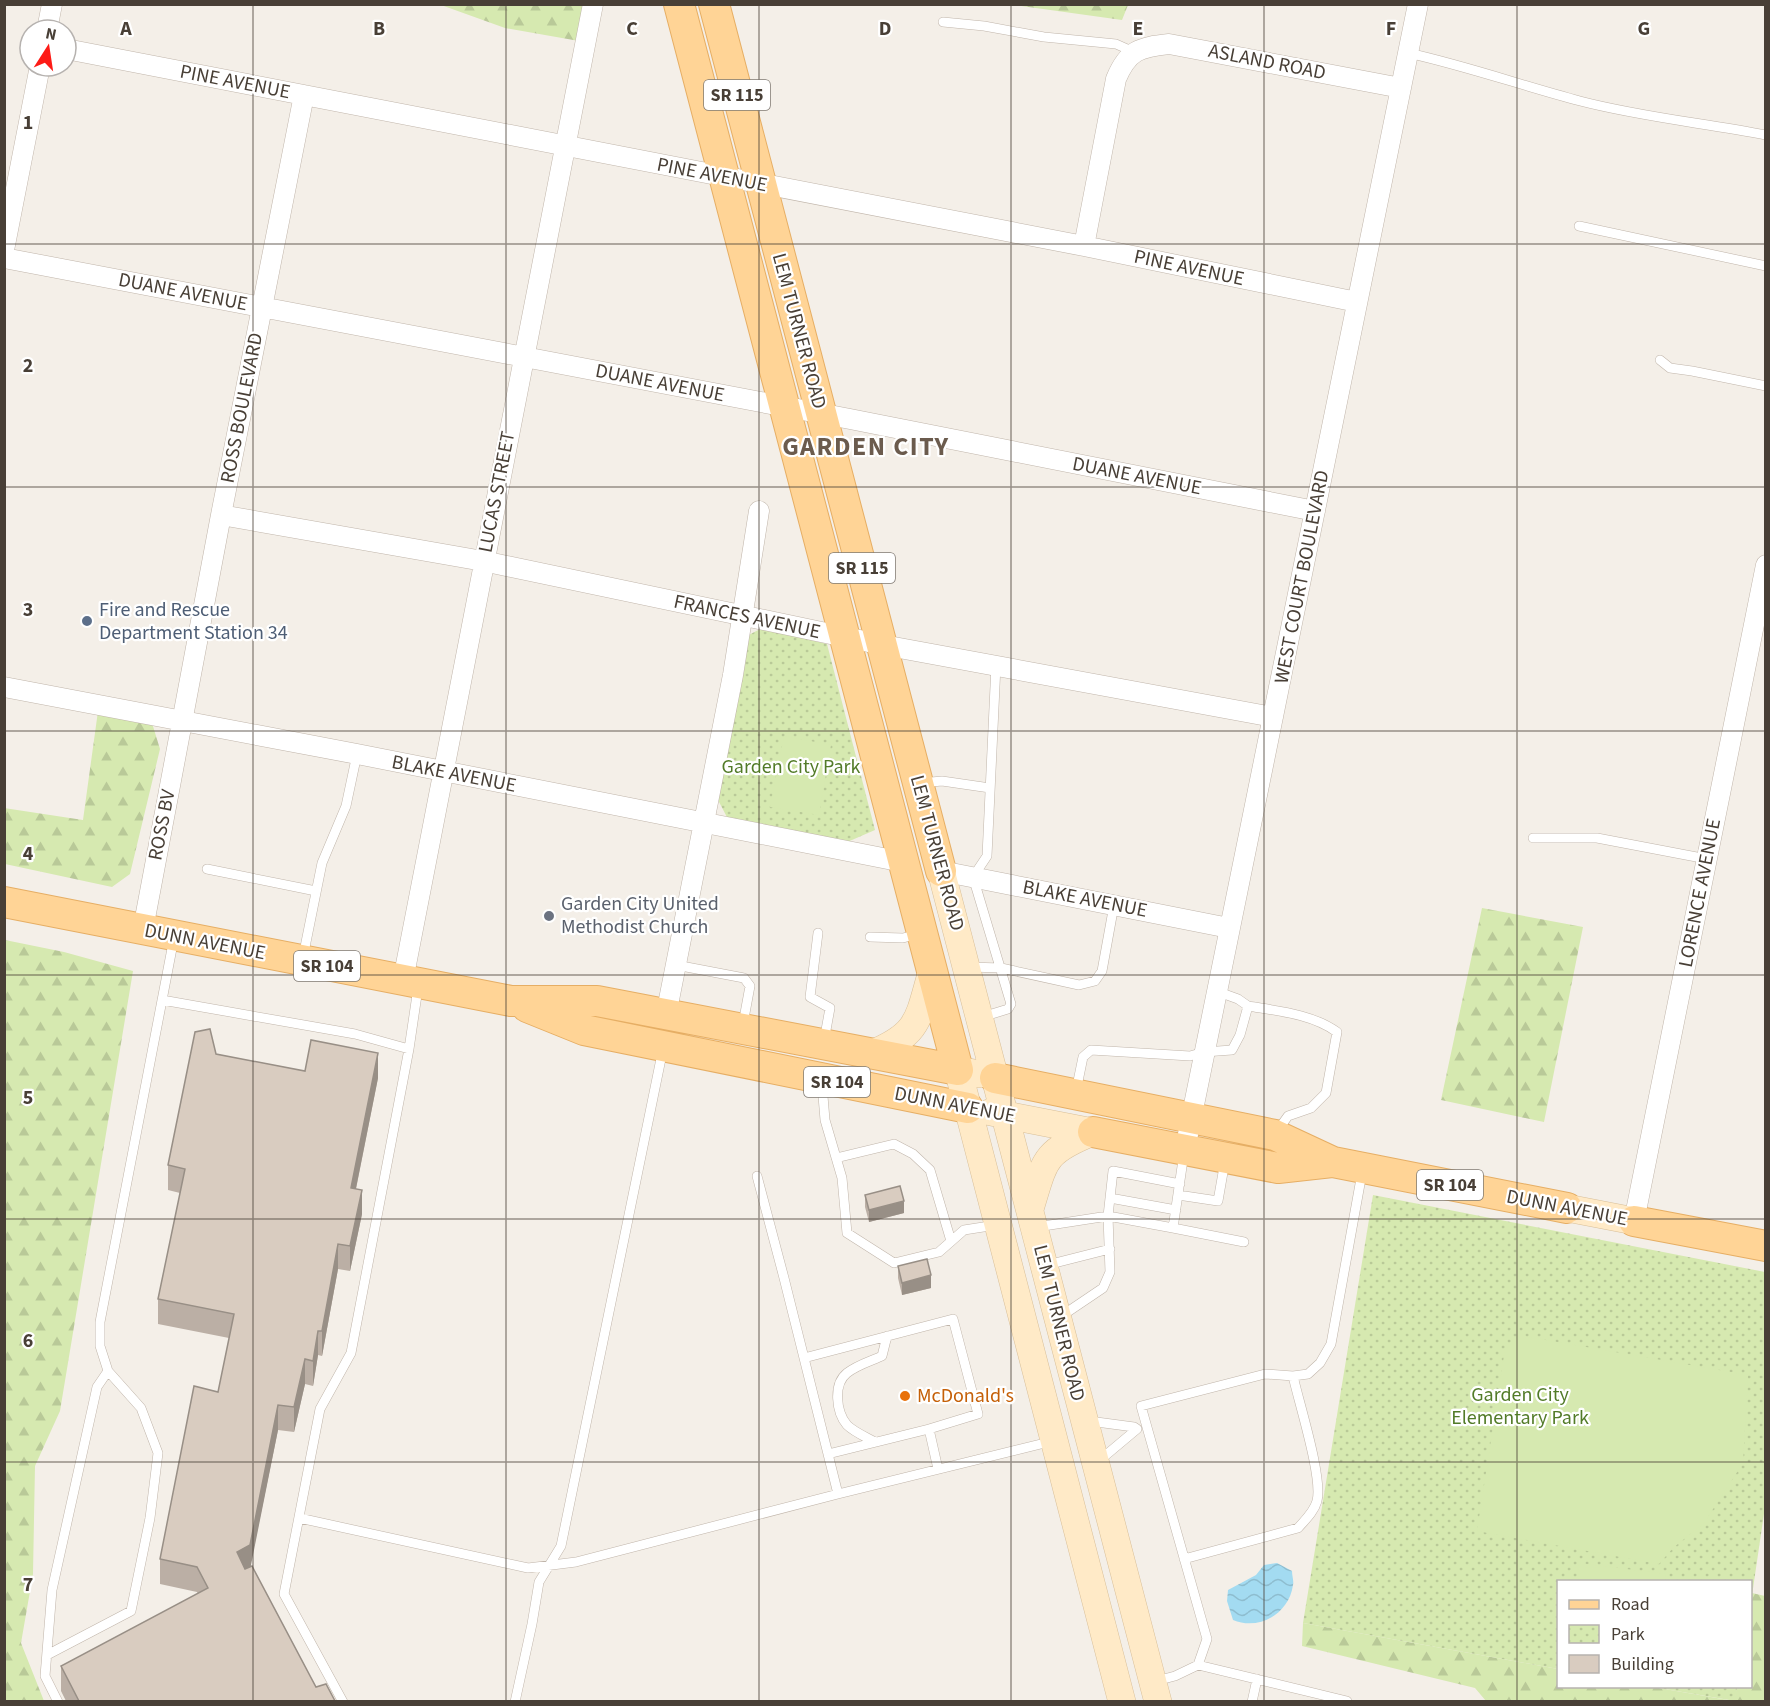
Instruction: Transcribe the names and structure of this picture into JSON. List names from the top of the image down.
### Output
{
  "streets": {
    "main road": [
      "SR 115",
      "LEM TURNER ROAD",
      "DUNN AVENUE",
      "SR 104"
    ],
    "street": [
      "ASLAND ROAD",
      "PINE AVENUE",
      "DUANE AVENUE",
      "ROSS BOULEVARD",
      "LUCAS STREET",
      "WEST COURT BOULEVARD",
      "FRANCES AVENUE",
      "BLAKE AVENUE",
      "ROSS BV",
      "LORENCE AVENUE"
    ]
  },
  "crossings": [
    ["ASLAND ROAD", "WEST COURT BOULEVARD"],
    ["PINE AVENUE", "LEM TURNER ROAD"],
    ["PINE AVENUE", "ROSS BOULEVARD"],
    ["PINE AVENUE", "LUCAS STREET"],
    ["PINE AVENUE", "WEST COURT BOULEVARD"],
    ["DUANE AVENUE", "LEM TURNER ROAD"],
    ["DUANE AVENUE", "ROSS BOULEVARD"],
    ["DUANE AVENUE", "LUCAS STREET"],
    ["DUANE AVENUE", "WEST COURT BOULEVARD"],
    ["LEM TURNER ROAD", "FRANCES AVENUE"],
    ["LEM TURNER ROAD", "BLAKE AVENUE"],
    ["LEM TURNER ROAD", "DUNN AVENUE"],
    ["ROSS BOULEVARD", "FRANCES AVENUE"],
    ["ROSS BOULEVARD", "BLAKE AVENUE"],
    ["ROSS BOULEVARD", "ROSS BV"],
    ["LUCAS STREET", "FRANCES AVENUE"],
    ["LUCAS STREET", "BLAKE AVENUE"],
    ["LUCAS STREET", "DUNN AVENUE"],
    ["WEST COURT BOULEVARD", "FRANCES AVENUE"],
    ["WEST COURT BOULEVARD", "BLAKE AVENUE"],
    ["WEST COURT BOULEVARD", "DUNN AVENUE"],
    ["BLAKE AVENUE", "ROSS BV"],
    ["ROSS BV", "DUNN AVENUE"],
    ["LORENCE AVENUE", "DUNN AVENUE"]
  ],
  "districts": ["GARDEN CITY"],
  "parks": ["Garden City Park", "Garden City Elementary Park"],
  "places": ["Fire and Rescue Department Station 34", "Garden City United Methodist Church", "McDonald's"],
  "legend": ["Road", "Park", "Building"],
  "north": "top",
  "grid": {
    "columns": [
      "A",
      "B",
      "C",
      "D",
      "E",
      "F",
      "G"
    ],
    "rows": [
      "1",
      "2",
      "3",
      "4",
      "5",
      "6",
      "7"
    ]
  }
}
